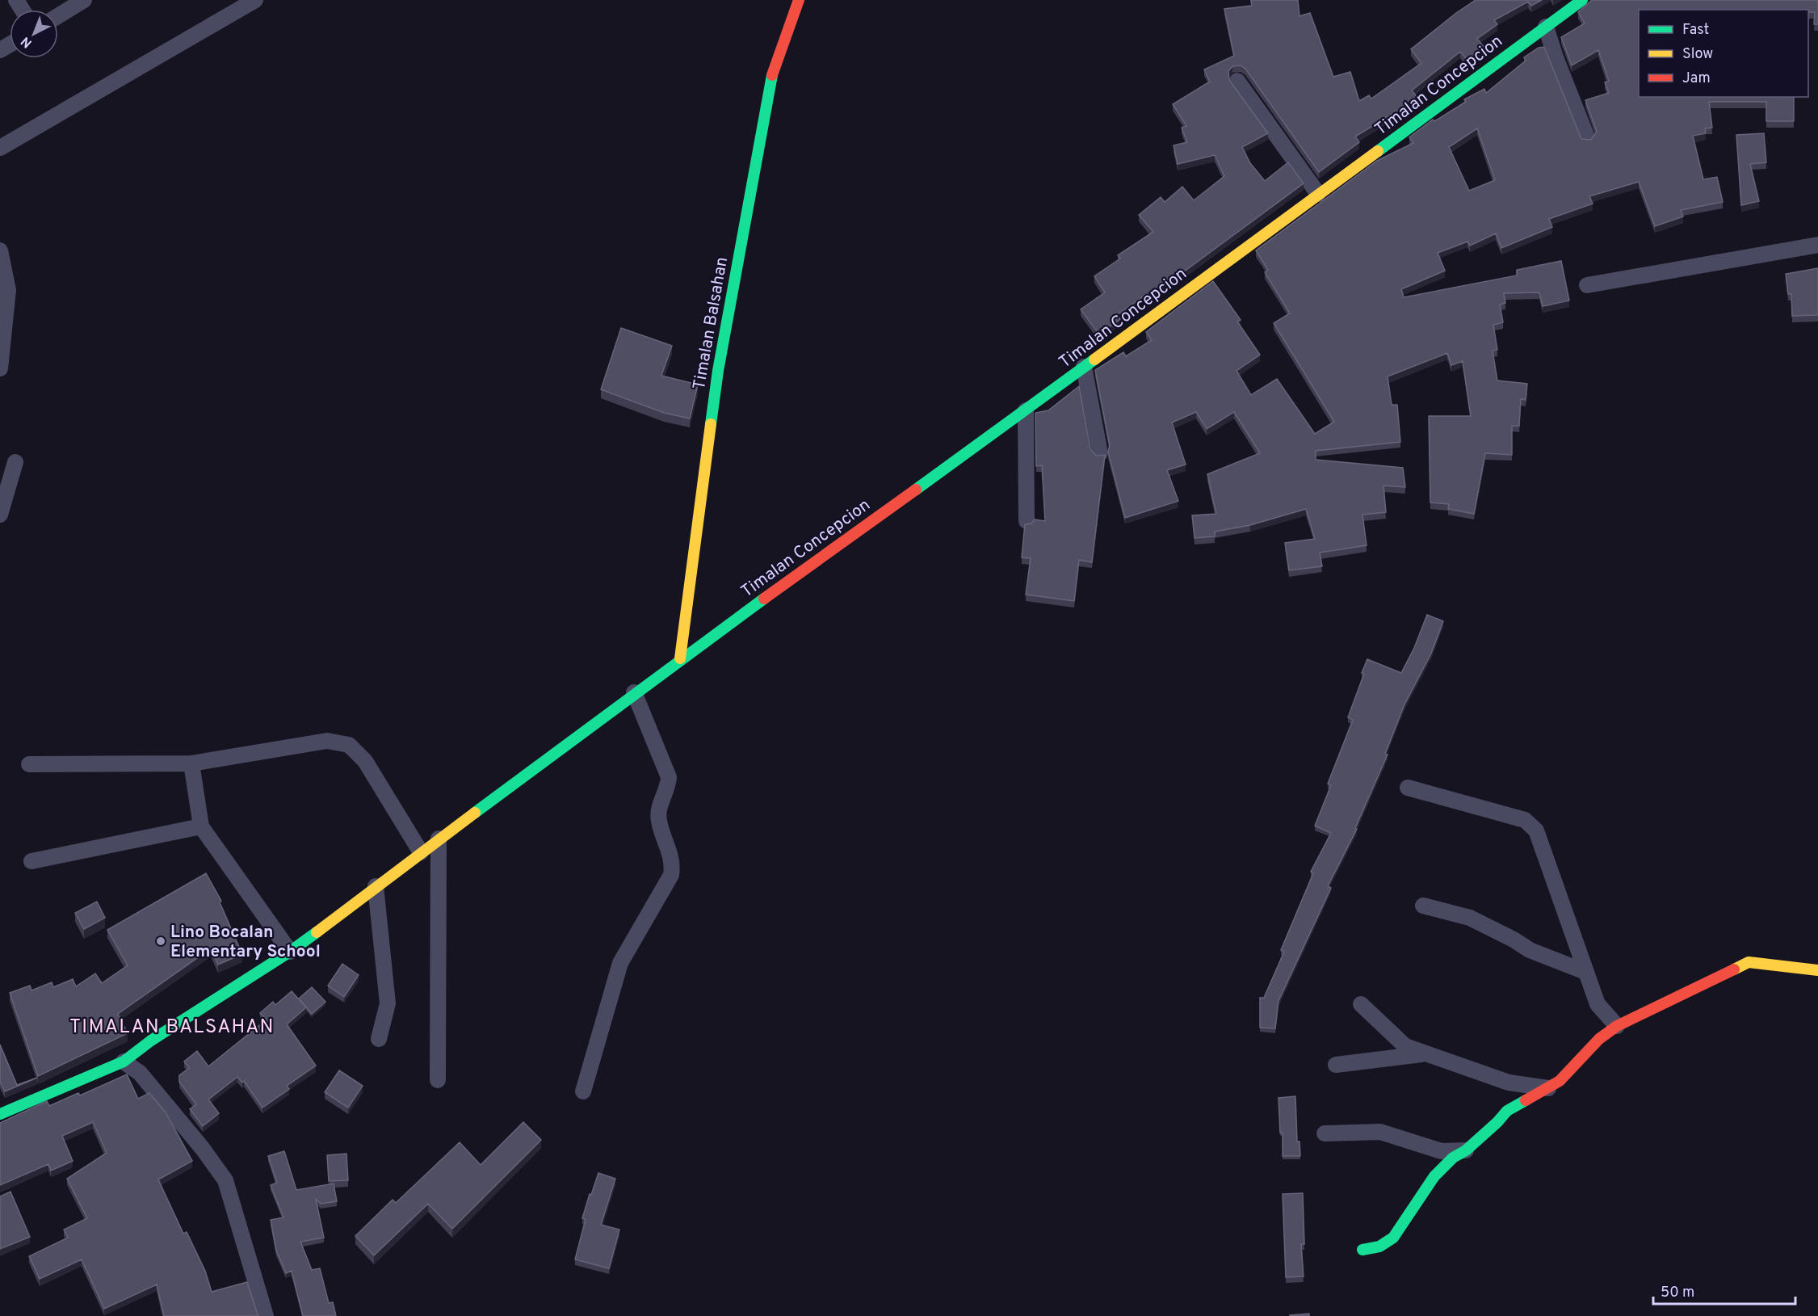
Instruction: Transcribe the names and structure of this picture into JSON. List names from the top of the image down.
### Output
{
  "streets": {
    "street": ["Timalan Concepcion", "Timalan Balsahan"]
  },
  "crossings": [
    ["Timalan Concepcion", "Timalan Balsahan"]
  ],
  "districts": ["TIMALAN BALSAHAN"],
  "places": ["Lino Bocalan Elementary School"],
  "legend": ["Fast", "Slow", "Jam"],
  "scale_bar": "50 m",
  "north": "bottom left"
}
